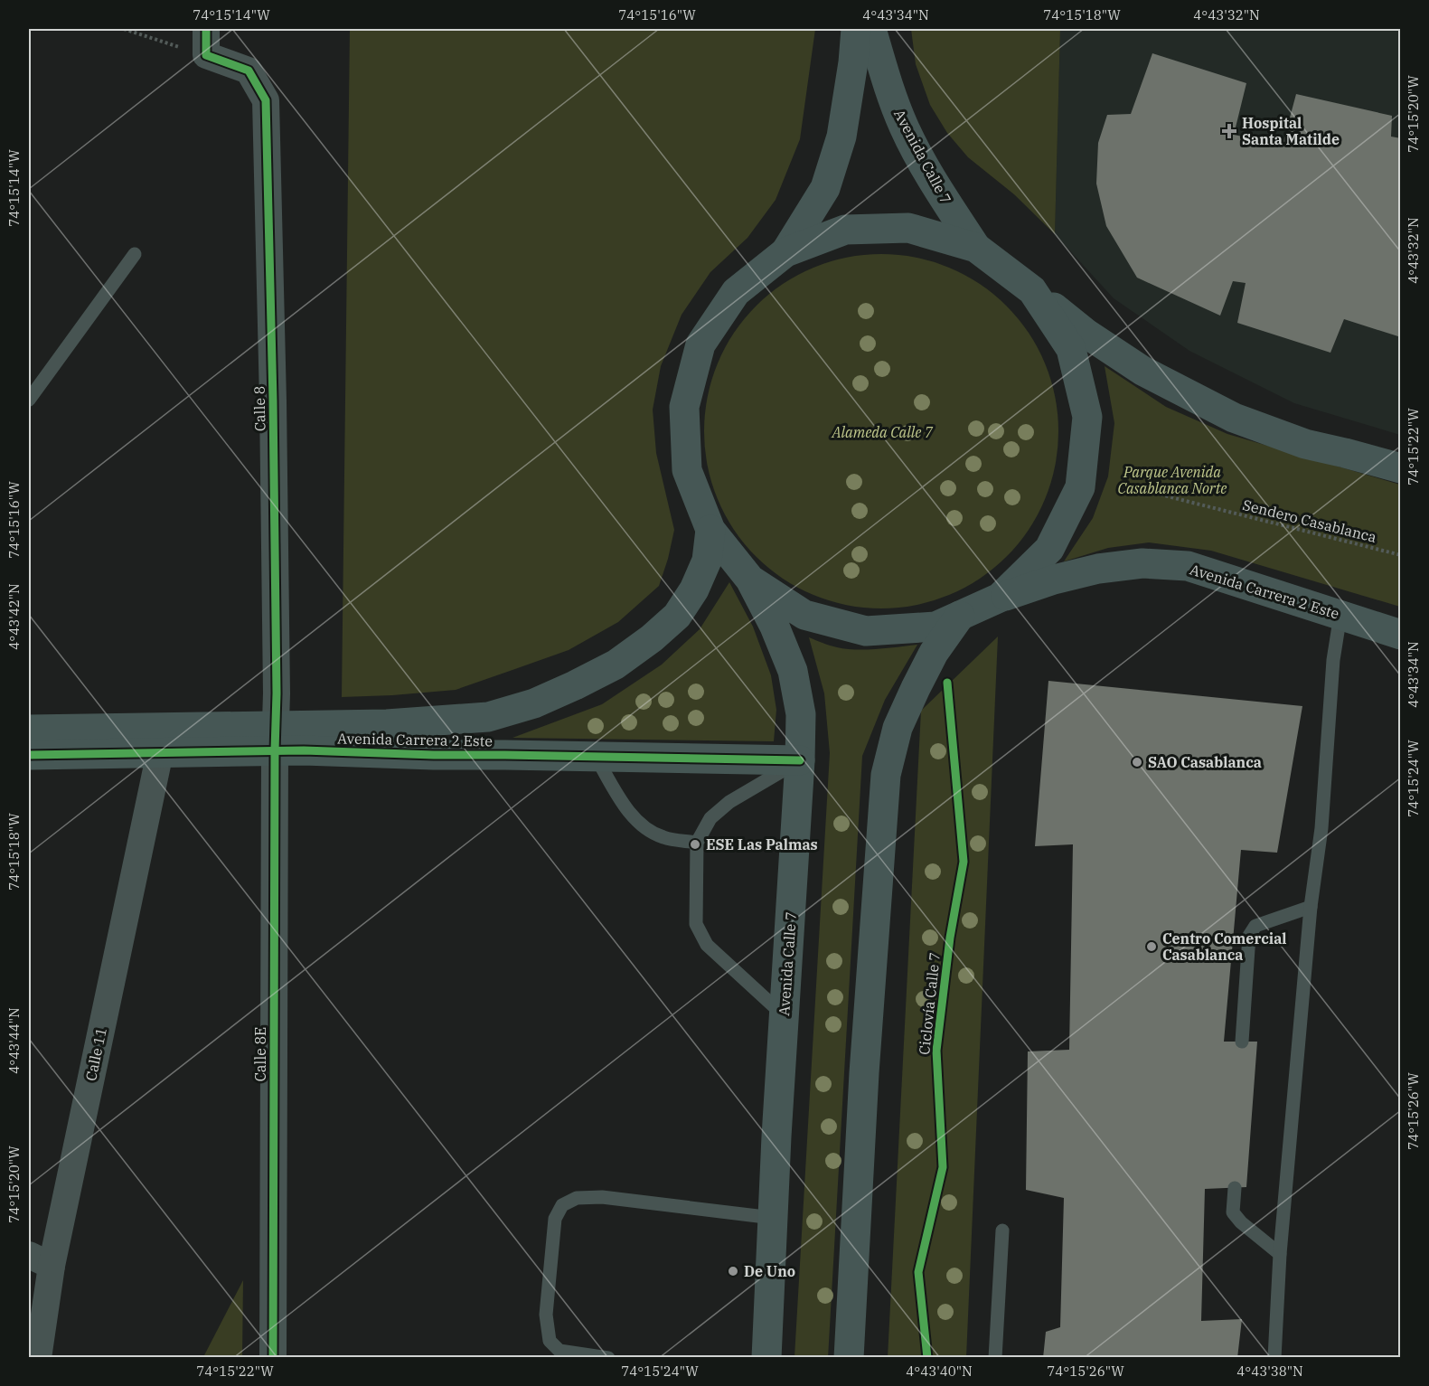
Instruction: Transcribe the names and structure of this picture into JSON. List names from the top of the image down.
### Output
{
  "streets": {
    "main road": ["Avenida Calle 7", "Avenida Carrera 2 Este"],
    "street": ["Calle 8", "Calle 11", "Calle 8E"],
    "path": ["Sendero Casablanca"],
    "cycle path": ["Ciclovía Calle 7"]
  },
  "crossings": [
    ["Avenida Calle 7", "Avenida Carrera 2 Este"],
    ["Calle 8", "Avenida Carrera 2 Este"],
    ["Calle 8", "Calle 8E"],
    ["Avenida Carrera 2 Este", "Calle 11"],
    ["Avenida Carrera 2 Este", "Calle 8E"]
  ],
  "parks": ["Alameda Calle 7", "Parque Avenida Casablanca Norte"],
  "places": {
    "health": ["Hospital Santa Matilde"],
    "other": [
      "SAO Casablanca",
      "ESE Las Palmas",
      "Centro Comercial Casablanca",
      "De Uno"
    ]
  },
  "coordinates": [
    "74°15'14\"W",
    "74°15'16\"W",
    "4°43'34\"N",
    "74°15'18\"W",
    "4°43'32\"N",
    "74°15'20\"W",
    "74°15'22\"W",
    "4°43'42\"N",
    "74°15'24\"W",
    "4°43'44\"N",
    "74°15'26\"W",
    "4°43'40\"N",
    "4°43'38\"N"
  ]
}
